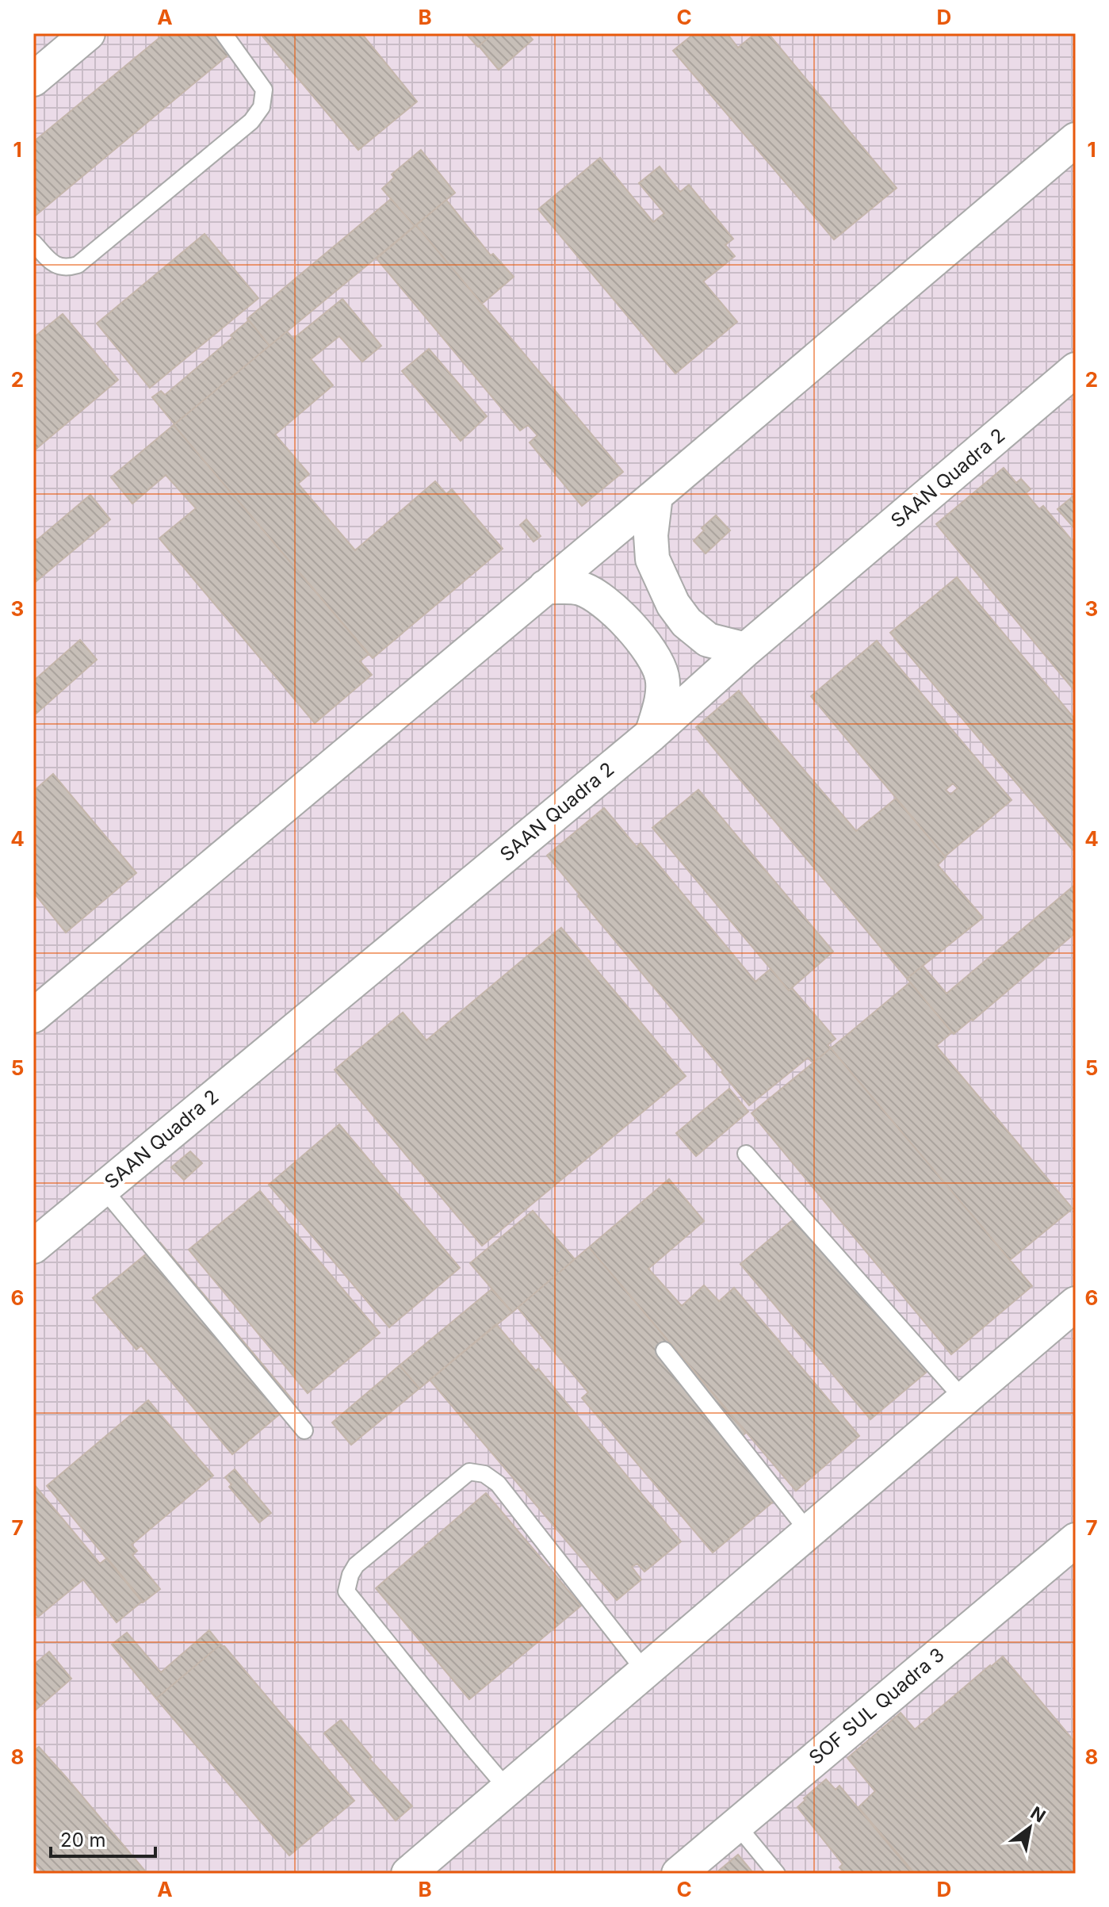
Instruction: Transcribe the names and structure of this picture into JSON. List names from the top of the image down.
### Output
{
  "streets": {
    "street": ["SAAN Quadra 2", "SOF SUL Quadra 3"]
  },
  "scale_bar": "20 m",
  "north": "top right",
  "grid": {
    "columns": [
      "A",
      "B",
      "C",
      "D"
    ],
    "rows": [
      "1",
      "2",
      "3",
      "4",
      "5",
      "6",
      "7",
      "8"
    ]
  }
}
